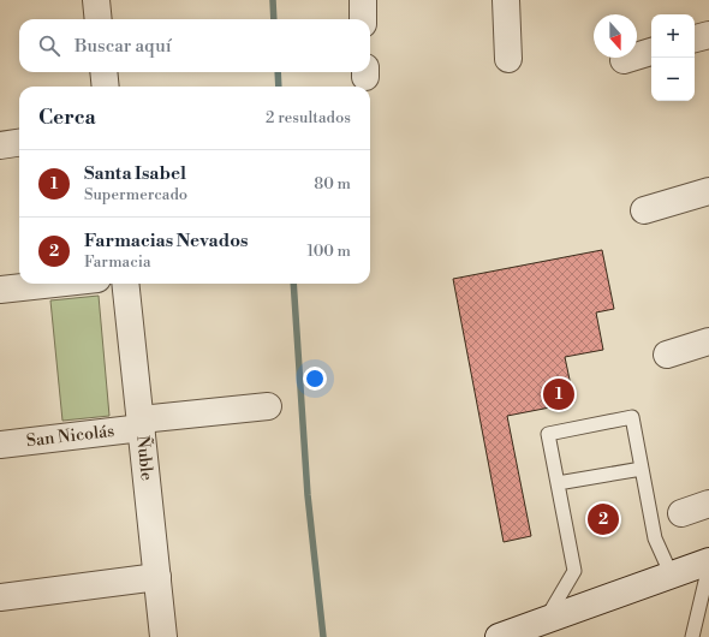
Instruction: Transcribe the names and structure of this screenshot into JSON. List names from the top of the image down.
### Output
{
  "streets": {
    "street": ["San Nicolás", "Ñuble"]
  },
  "crossings": [
    ["San Nicolás", "Ñuble"]
  ],
  "north": "bottom",
  "page": {
    "map_buttons": ["+", "−"],
    "search": "Buscar aquí",
    "heading": ["Cerca", "2 resultados"],
    "list": [
      {
        "mark": "1",
        "name": "Santa Isabel",
        "note": "Supermercado",
        "value": "80 m"
      },
      {
        "mark": "2",
        "name": "Farmacias Nevados",
        "note": "Farmacia",
        "value": "100 m"
      }
    ],
    "pins": ["1", "2"]
  }
}
